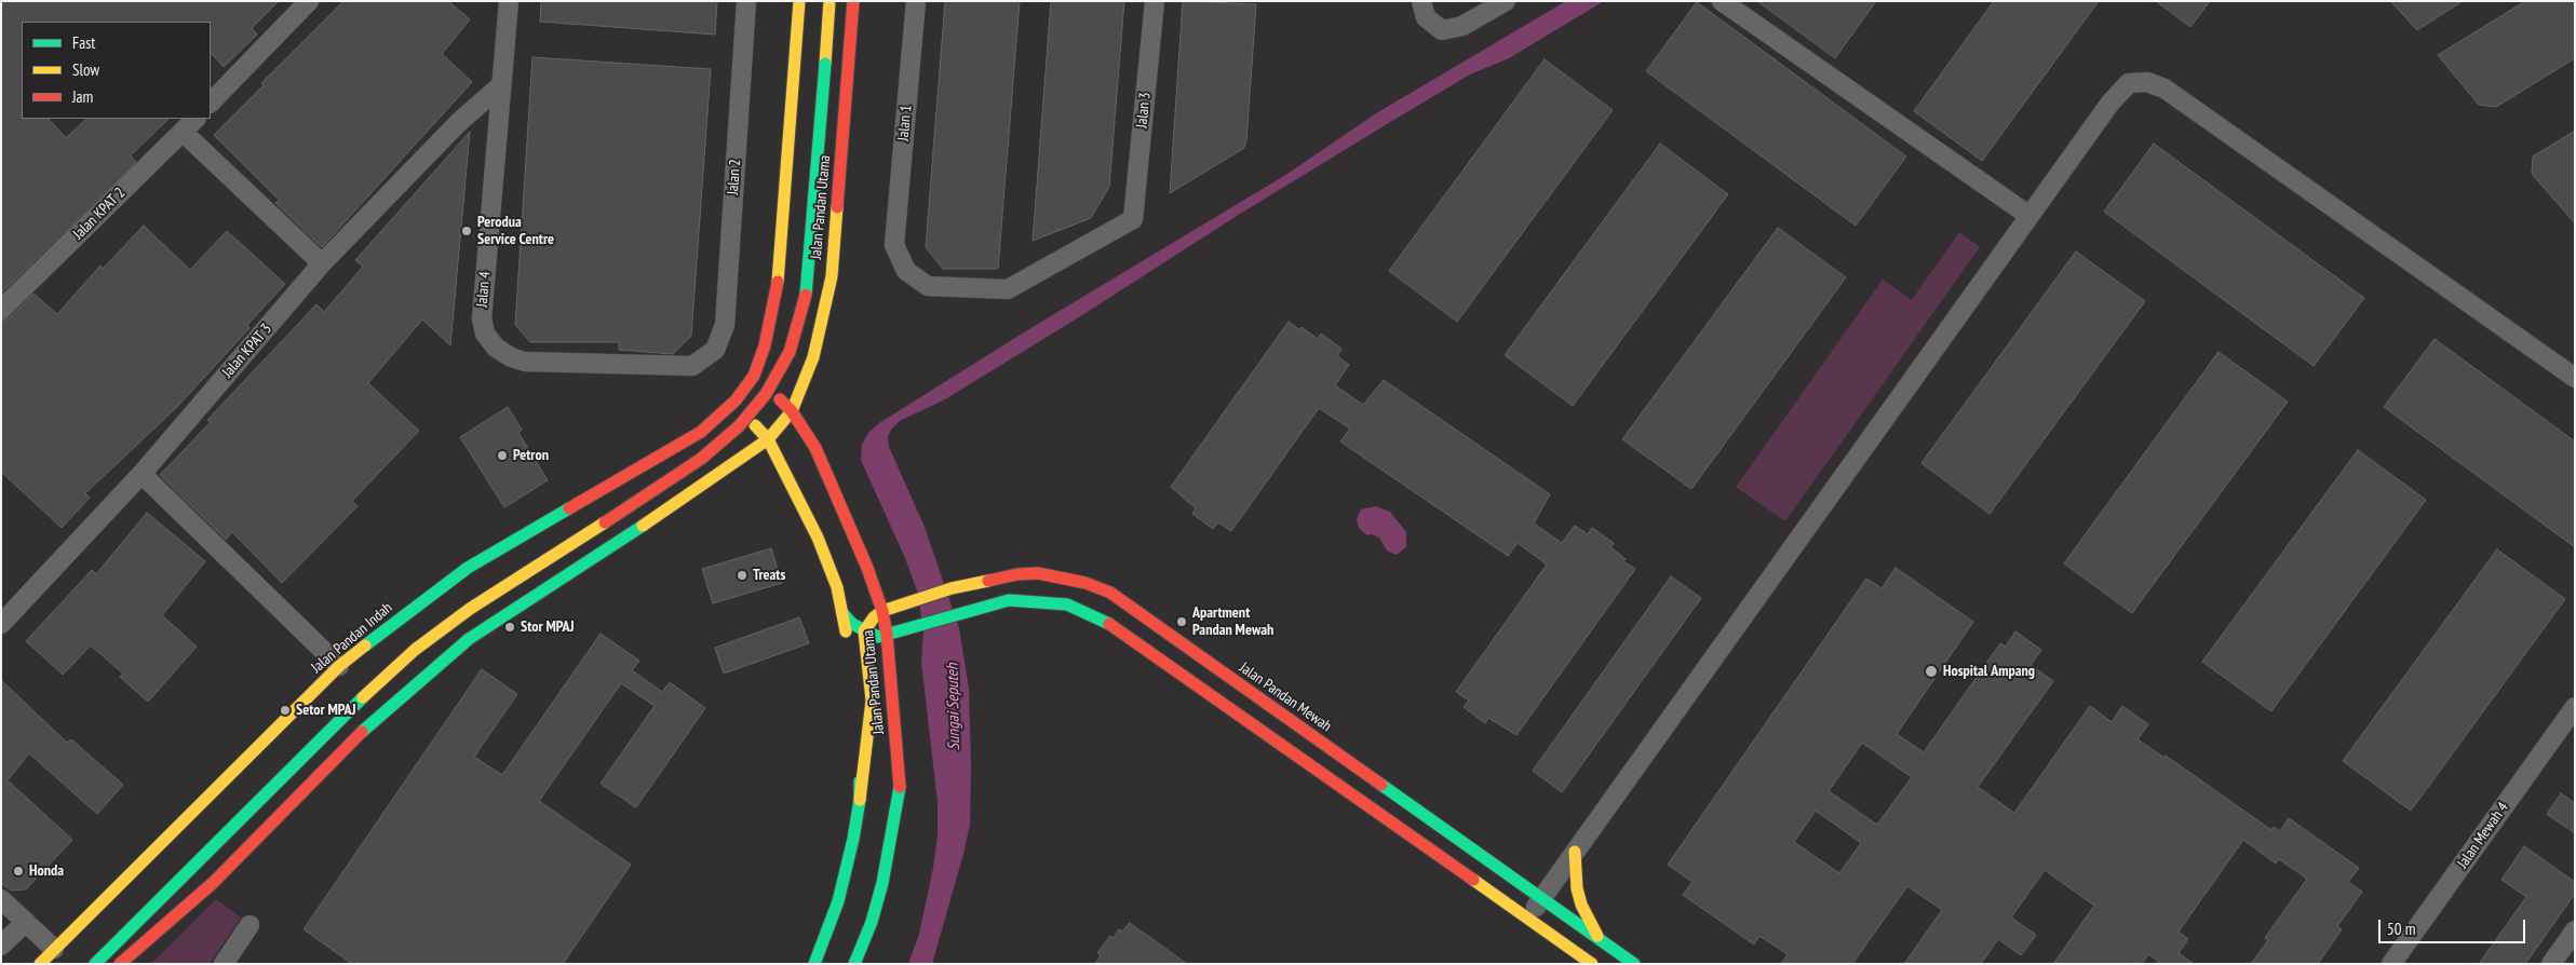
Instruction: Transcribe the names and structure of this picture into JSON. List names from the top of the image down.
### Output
{
  "streets": {
    "main road": ["Jalan Pandan Utama", "Jalan Pandan Indah", "Jalan Pandan Mewah"],
    "street": [
      "Jalan 3",
      "Jalan 1",
      "Jalan 2",
      "Jalan KPAT 2",
      "Jalan 4",
      "Jalan KPAT 3",
      "Jalan Mewah 4"
    ]
  },
  "crossings": [
    ["Jalan 3", "Jalan 1"],
    ["Jalan 2", "Jalan 4"],
    ["Jalan Pandan Utama", "Jalan Pandan Indah"],
    ["Jalan Pandan Utama", "Jalan Pandan Mewah"],
    ["Jalan 4", "Jalan KPAT 3"]
  ],
  "water": ["Sungai Seputeh"],
  "places": [
    "Perodua Service Centre",
    "Petron",
    "Treats",
    "Apartment Pandan Mewah",
    "Stor MPAJ",
    "Hospital Ampang",
    "Setor MPAJ",
    "Honda"
  ],
  "legend": ["Fast", "Slow", "Jam"],
  "scale_bar": "50 m"
}
